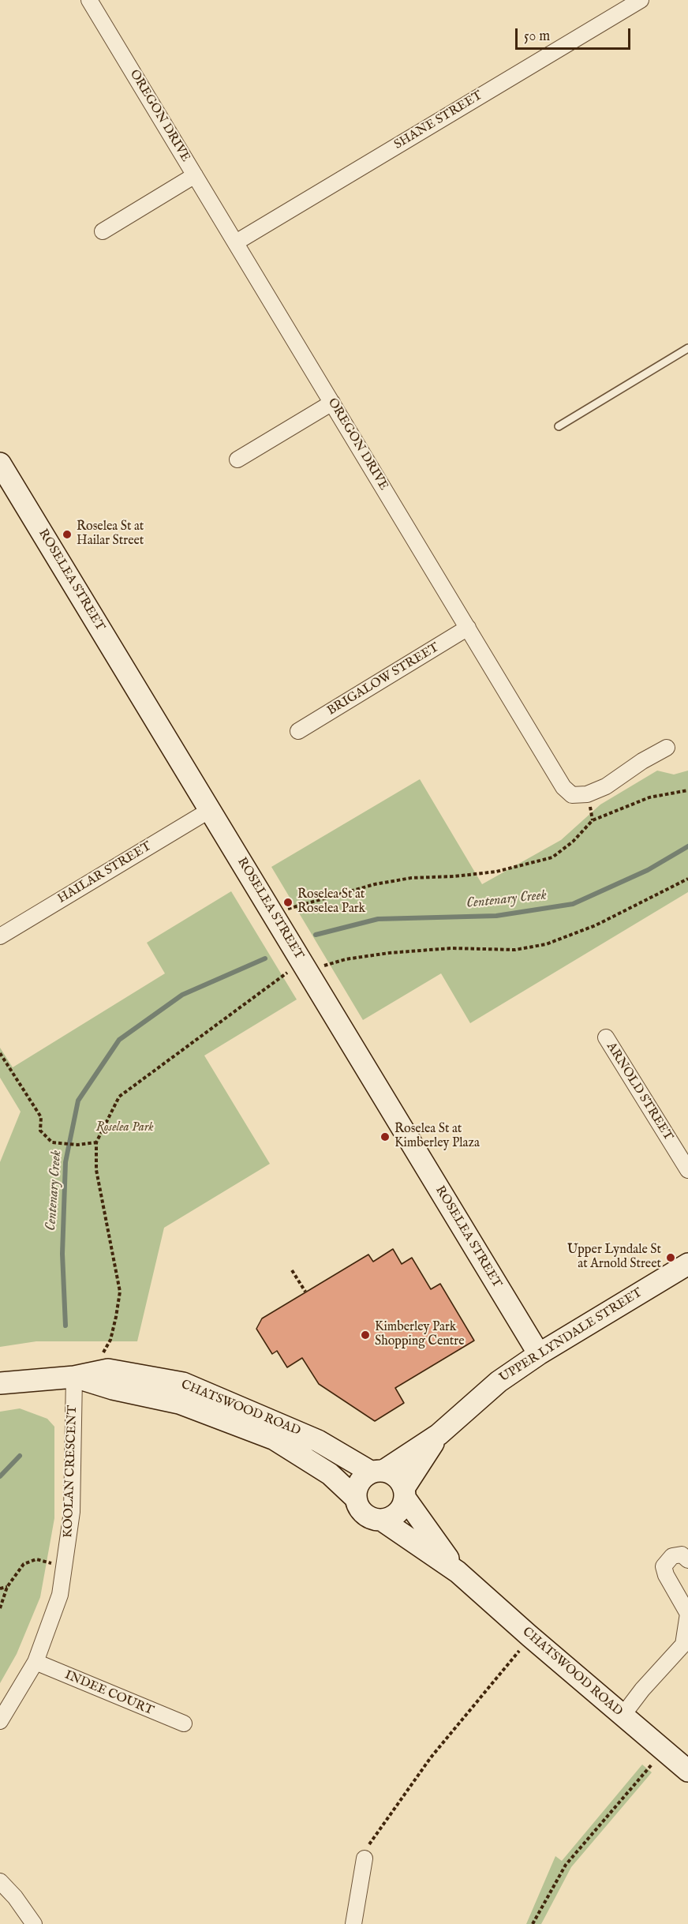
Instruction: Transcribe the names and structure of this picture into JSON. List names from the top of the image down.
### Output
{
  "streets": {
    "street": [
      "OREGON DRIVE",
      "SHANE STREET",
      "ROSELEA STREET",
      "BRIGALOW STREET",
      "HAILAR STREET",
      "ARNOLD STREET",
      "UPPER LYNDALE STREET",
      "CHATSWOOD ROAD",
      "KOOLAN CRESCENT",
      "INDEE COURT"
    ]
  },
  "crossings": [
    ["OREGON DRIVE", "SHANE STREET"],
    ["OREGON DRIVE", "BRIGALOW STREET"],
    ["ROSELEA STREET", "HAILAR STREET"],
    ["ROSELEA STREET", "UPPER LYNDALE STREET"],
    ["UPPER LYNDALE STREET", "CHATSWOOD ROAD"],
    ["CHATSWOOD ROAD", "KOOLAN CRESCENT"],
    ["KOOLAN CRESCENT", "INDEE COURT"]
  ],
  "water": ["Centenary Creek"],
  "parks": ["Roselea Park"],
  "places": [
    "Roselea St at Hailar Street",
    "Roselea St at Roselea Park",
    "Roselea St at Kimberley Plaza",
    "Upper Lyndale St at Arnold Street",
    "Kimberley Park Shopping Centre"
  ],
  "scale_bar": "50 m"
}
